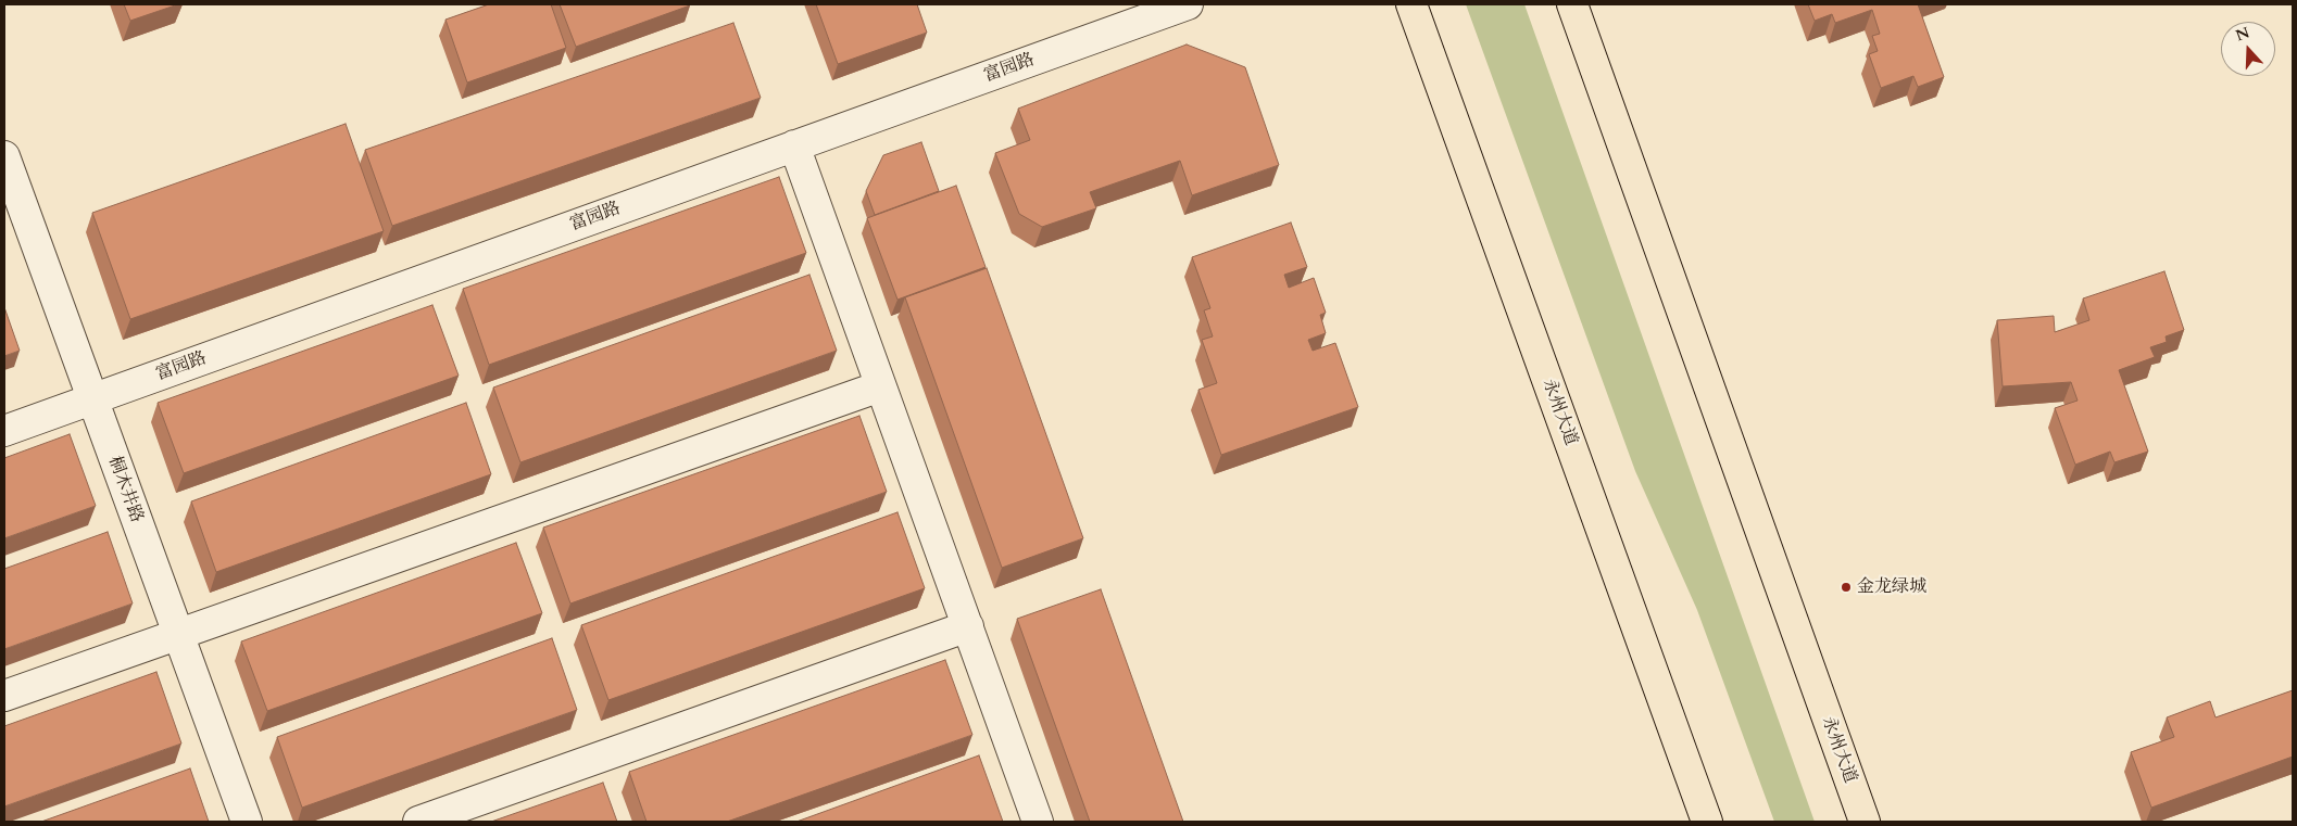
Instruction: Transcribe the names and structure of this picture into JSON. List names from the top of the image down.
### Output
{
  "streets": {
    "main road": ["永州大道"],
    "street": ["富园路", "桐木井路"]
  },
  "crossings": [
    ["富园路", "桐木井路"]
  ],
  "places": ["金龙绿城"],
  "north": "top"
}
